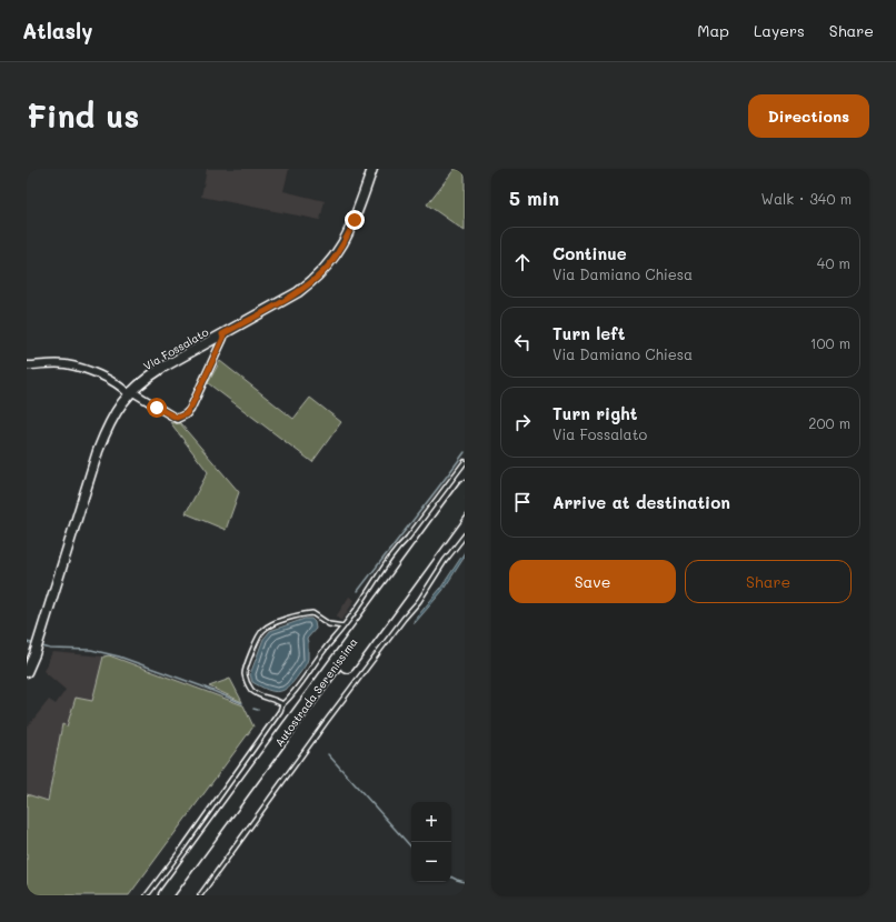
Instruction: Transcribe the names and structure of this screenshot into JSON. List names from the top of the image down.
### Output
{
  "streets": {
    "highway": ["Autostrada Serenissima"],
    "street": ["Via Fossalato"]
  },
  "page": {
    "header": "Atlasly",
    "nav": ["Map", "Layers", "Share"],
    "buttons": [
      "Directions",
      ["Save", "Share"]
    ],
    "title": "Find us",
    "heading": ["5 min", "Walk · 340 m"],
    "list": [
      ["Continue", "Via Damiano Chiesa", "40 m"],
      ["Turn left", "Via Damiano Chiesa", "100 m"],
      ["Turn right", "Via Fossalato", "200 m"],
      "Arrive at destination"
    ],
    "map_buttons": ["+", "−"]
  }
}
